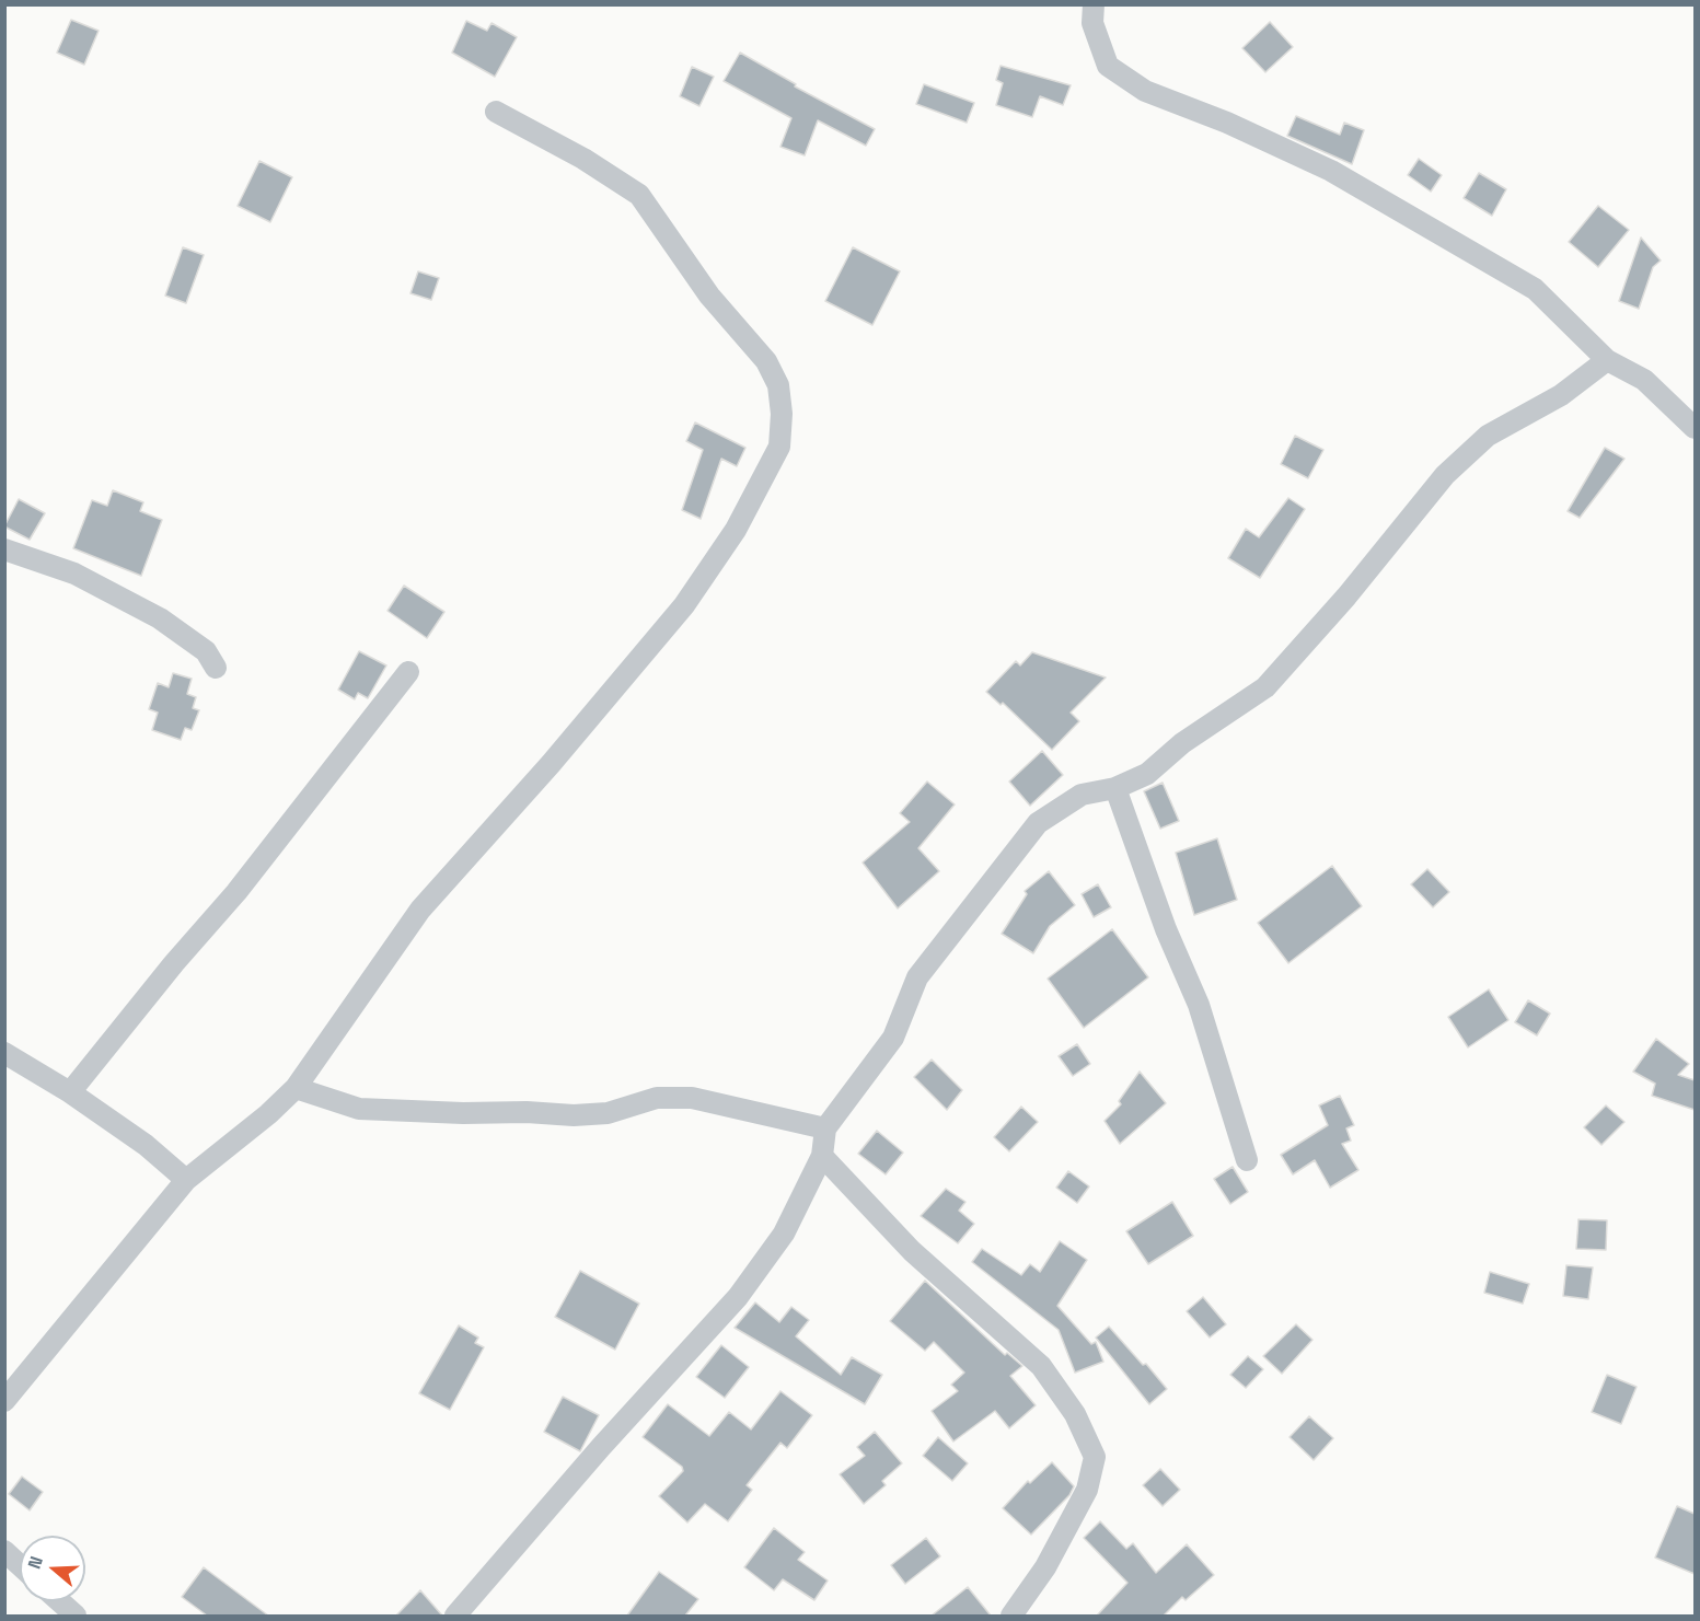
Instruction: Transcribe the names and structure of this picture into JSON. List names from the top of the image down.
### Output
{
  "north": "left"
}
